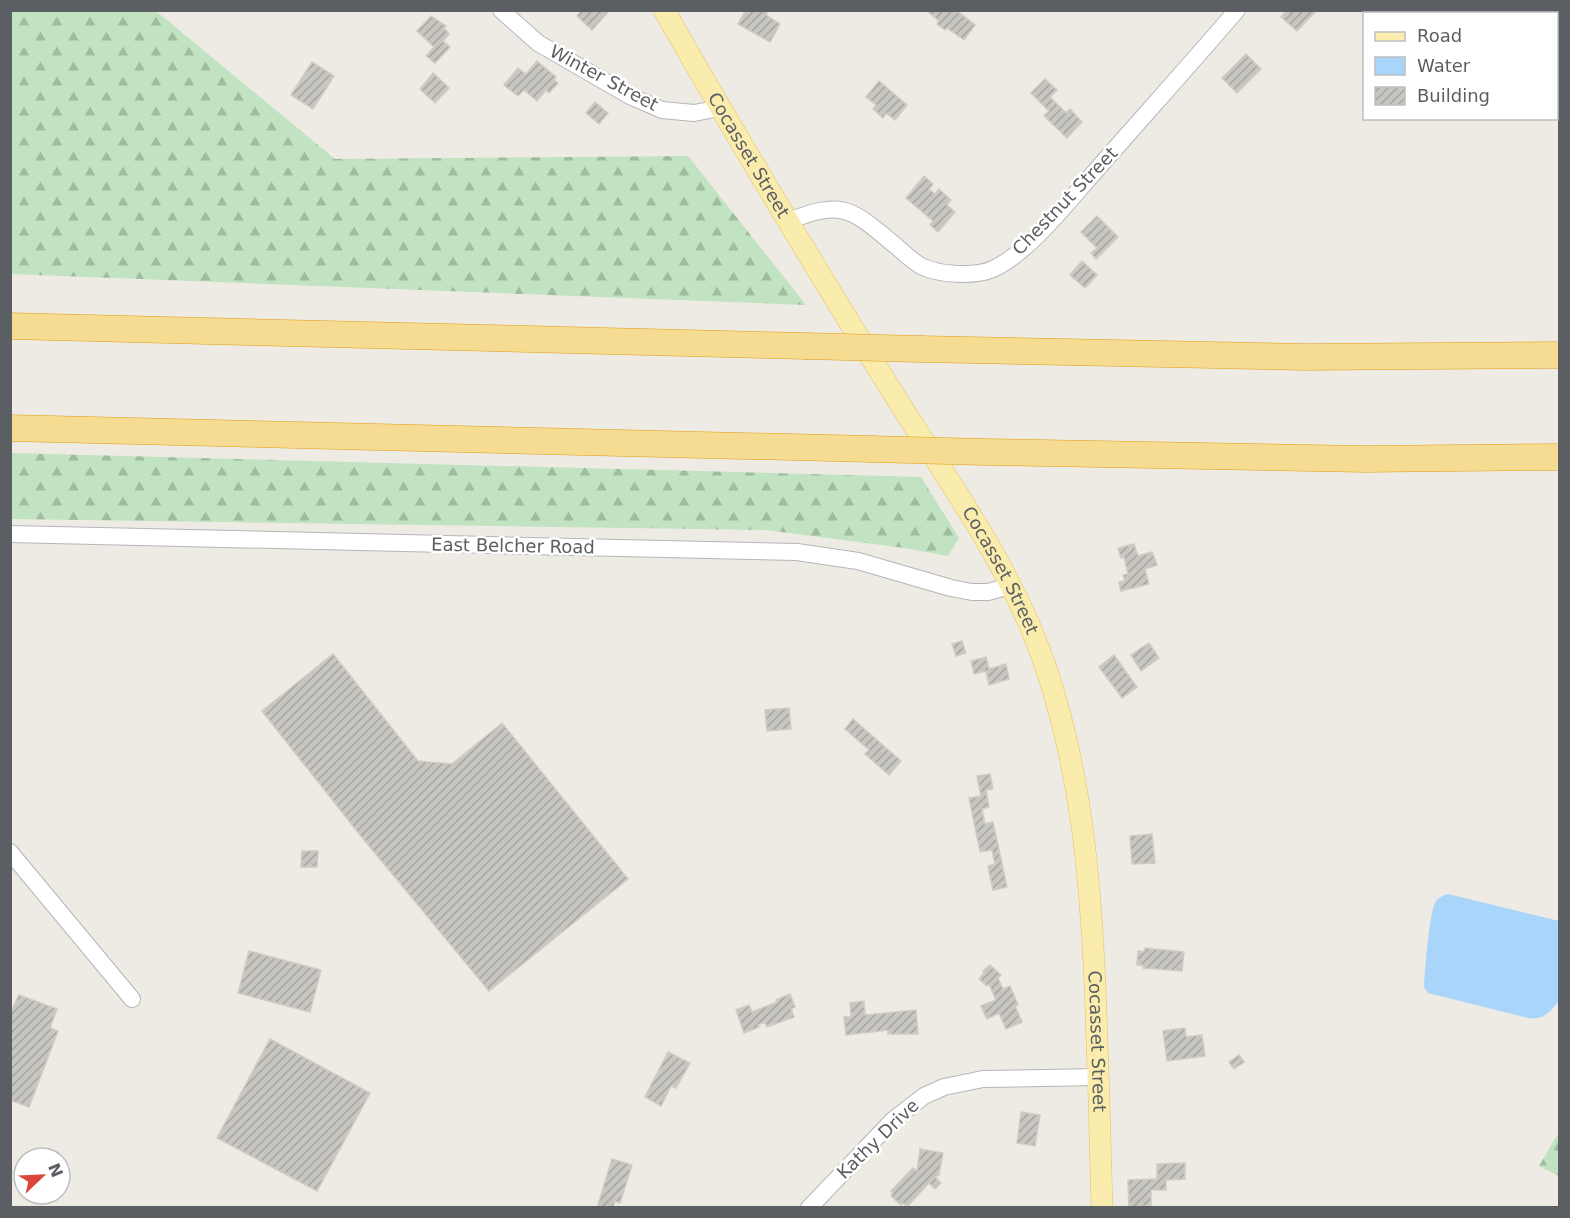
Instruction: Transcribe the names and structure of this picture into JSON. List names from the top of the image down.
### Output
{
  "streets": {
    "main road": ["Cocasset Street"],
    "street": [
      "Winter Street",
      "Chestnut Street",
      "East Belcher Road",
      "Kathy Drive"
    ]
  },
  "crossings": [
    ["Winter Street", "Cocasset Street"],
    ["Cocasset Street", "Chestnut Street"],
    ["Cocasset Street", "East Belcher Road"],
    ["Cocasset Street", "Kathy Drive"]
  ],
  "legend": ["Road", "Water", "Building"],
  "north": "top right"
}
